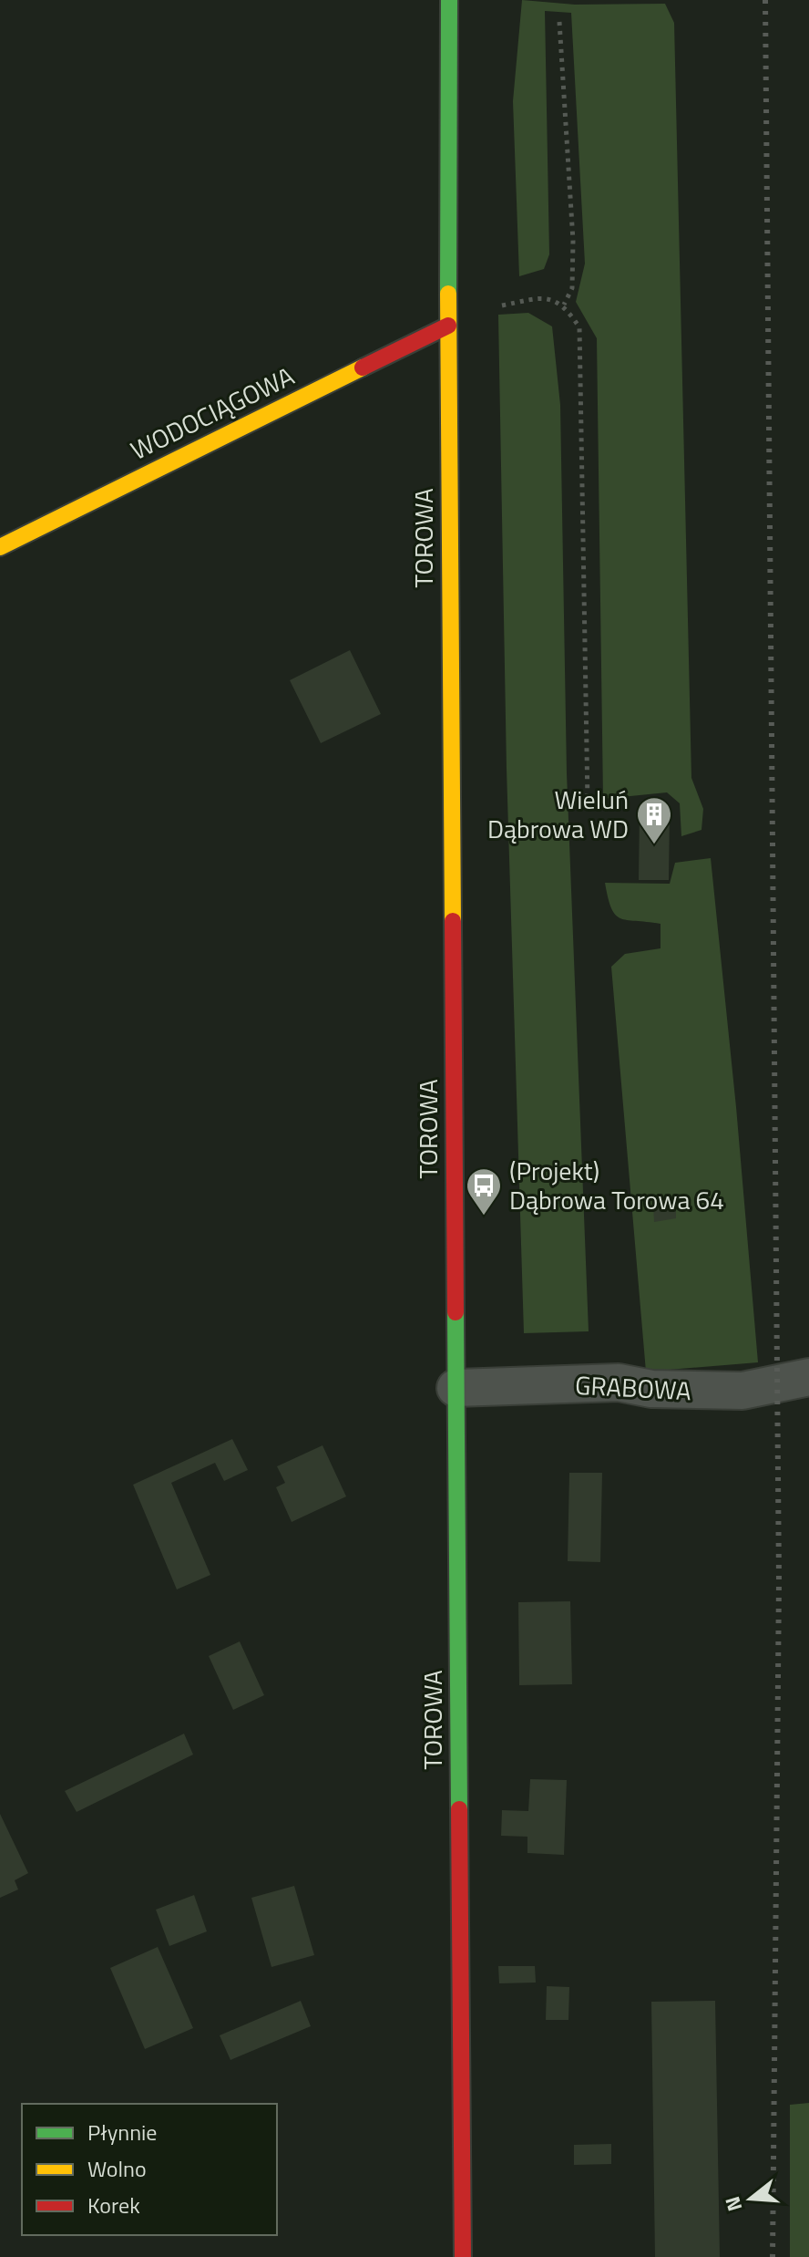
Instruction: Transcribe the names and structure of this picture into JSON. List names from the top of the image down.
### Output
{
  "streets": {
    "street": ["WODOCIĄGOWA", "TOROWA", "GRABOWA"]
  },
  "crossings": [
    ["WODOCIĄGOWA", "TOROWA"],
    ["TOROWA", "GRABOWA"]
  ],
  "places": {
    "building": ["Wieluń Dąbrowa WD"],
    "bus stop": ["(Projekt) Dąbrowa Torowa 64"]
  },
  "legend": ["Płynnie", "Wolno", "Korek"],
  "north": "left"
}
